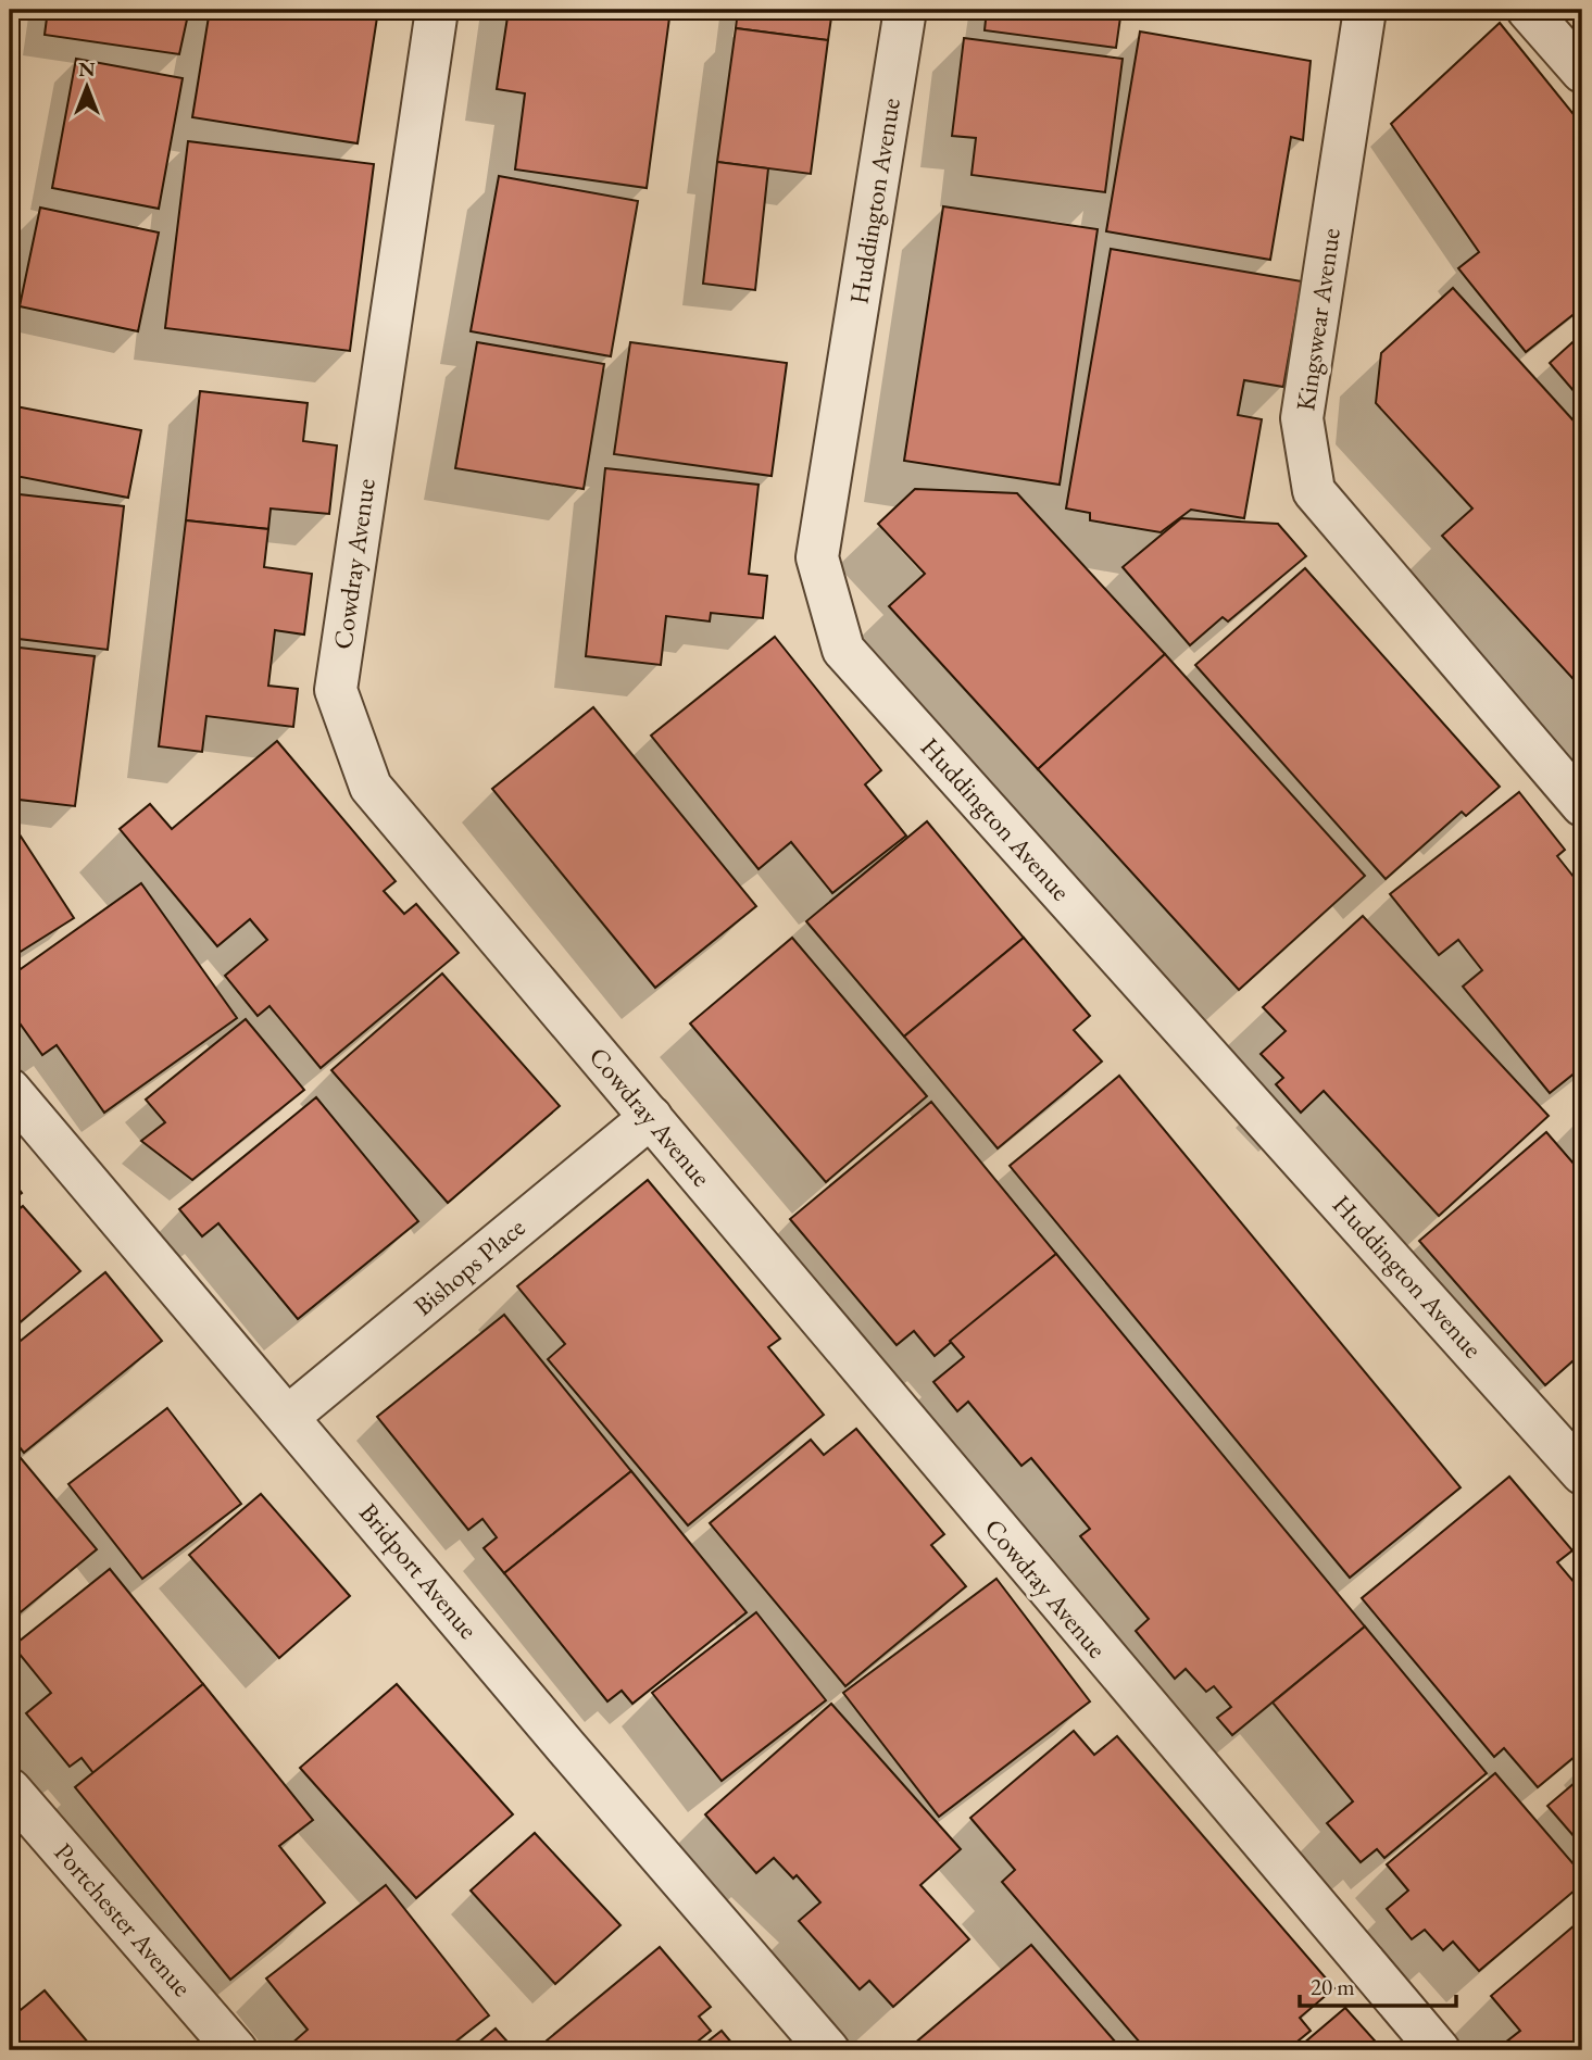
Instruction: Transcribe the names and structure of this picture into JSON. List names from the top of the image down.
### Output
{
  "streets": {
    "street": [
      "Huddington Avenue",
      "Kingswear Avenue",
      "Cowdray Avenue",
      "Bishops Place",
      "Bridport Avenue",
      "Portchester Avenue"
    ]
  },
  "crossings": [
    ["Cowdray Avenue", "Bishops Place"],
    ["Bishops Place", "Bridport Avenue"]
  ],
  "scale_bar": "20 m",
  "north": "top"
}
